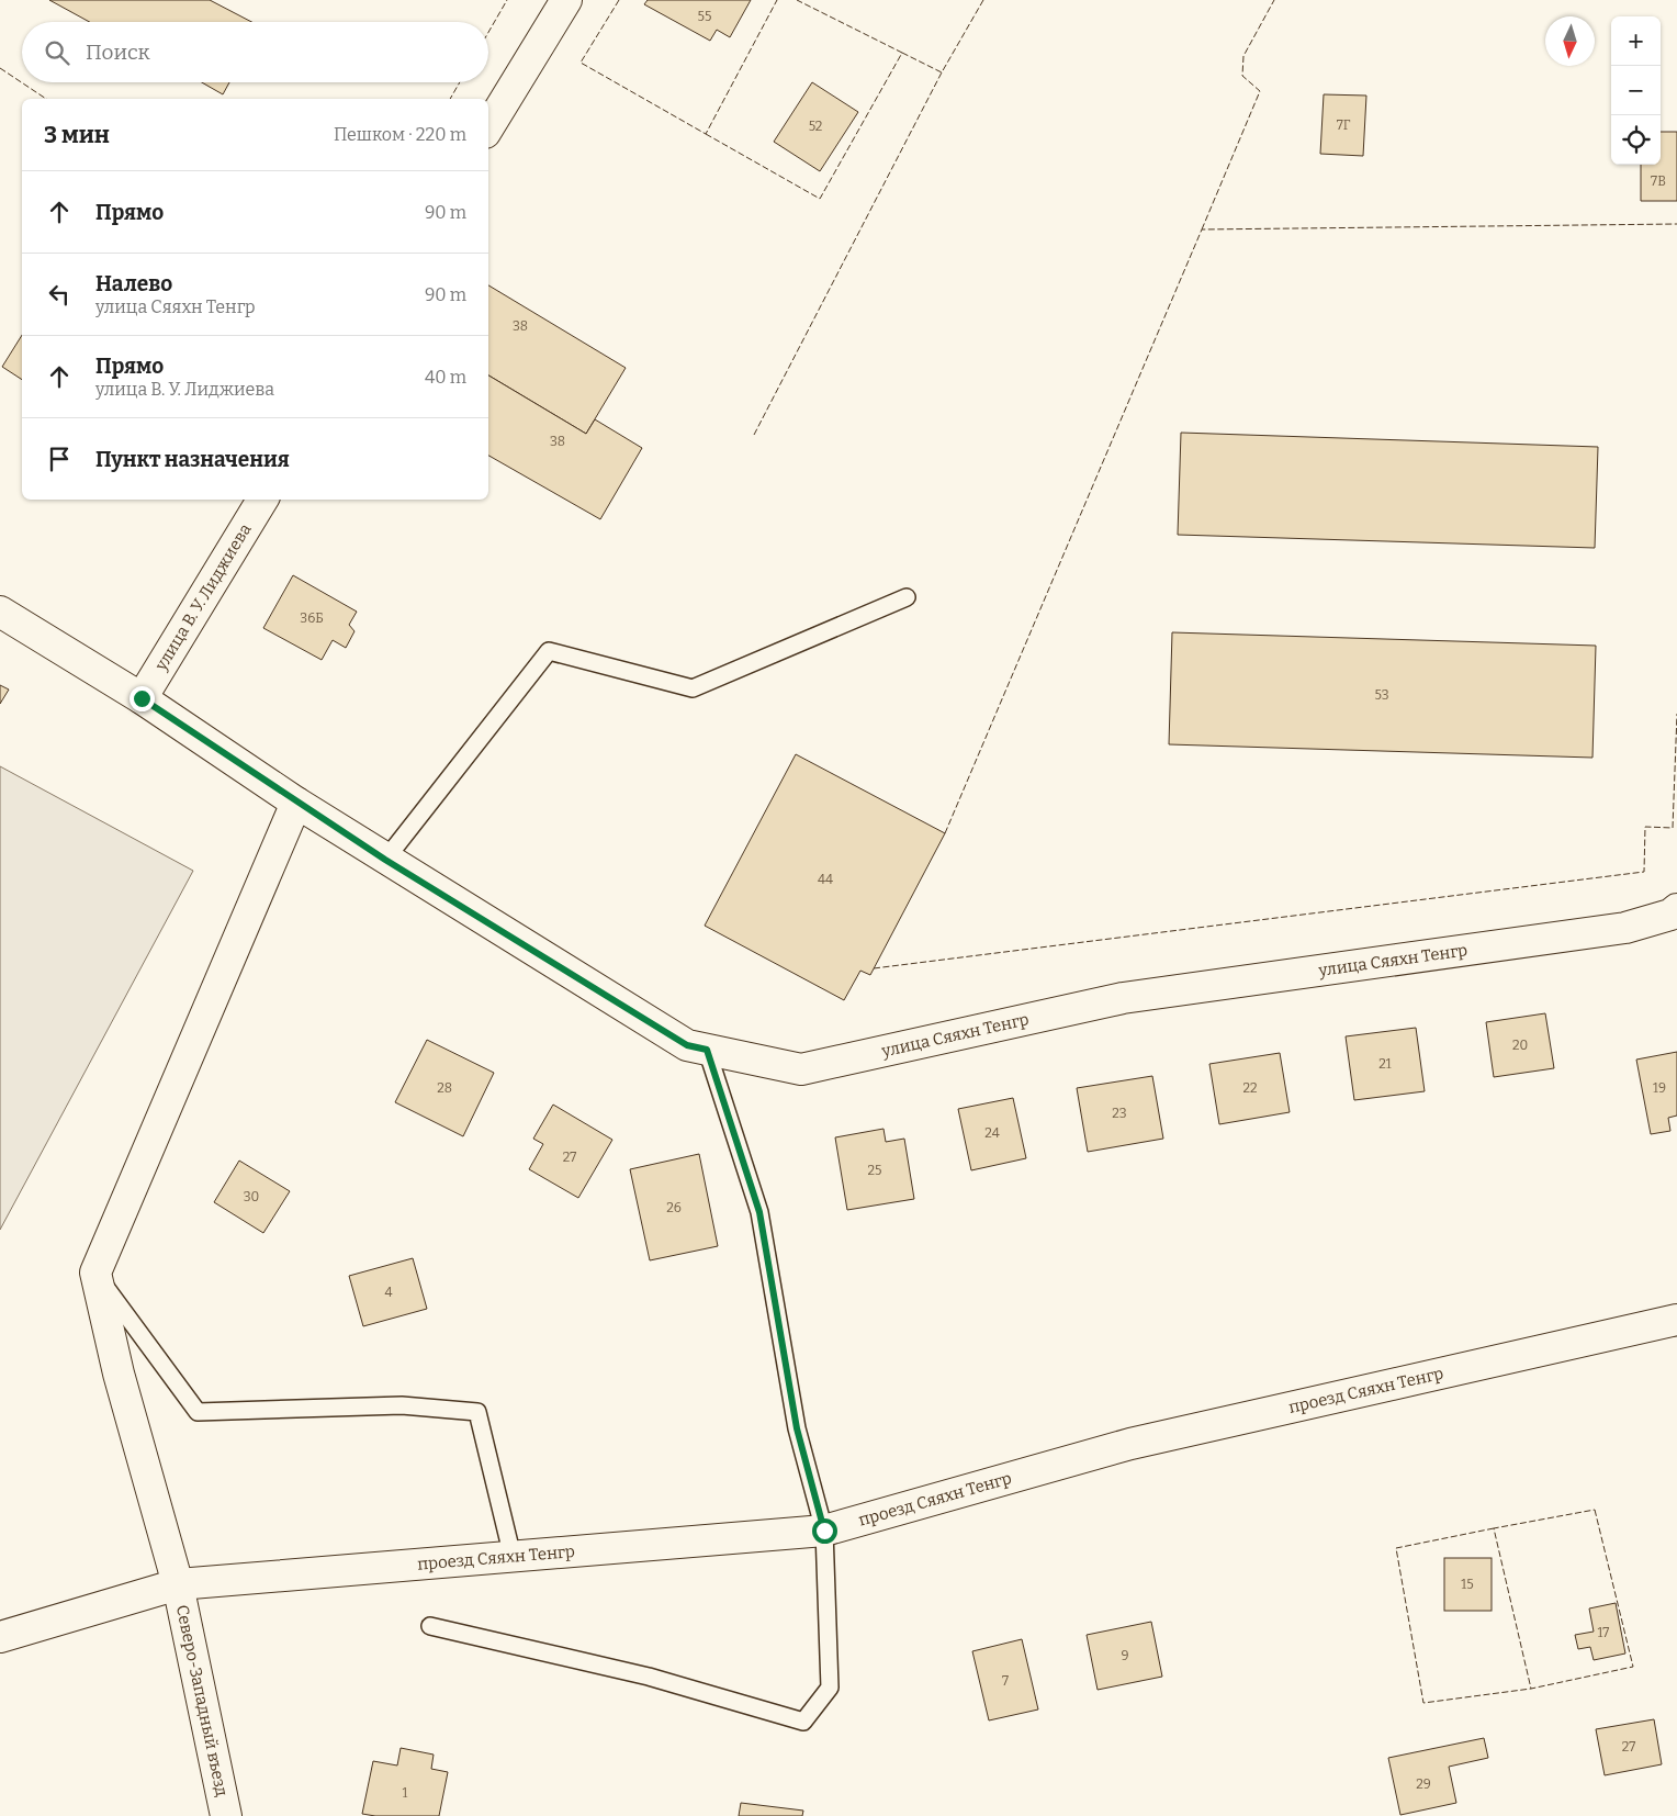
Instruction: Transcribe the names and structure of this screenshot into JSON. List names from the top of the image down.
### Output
{
  "streets": {
    "street": [
      "улица В. У. Лиджиева",
      "улица Сяяхн Тенгр",
      "проезд Сяяхн Тенгр",
      "Северо-Западный въезд"
    ]
  },
  "crossings": [
    ["проезд Сяяхн Тенгр", "Северо-Западный въезд"]
  ],
  "house_numbers": [
    "55",
    "7Г",
    "52",
    "7В",
    "38",
    "38",
    "36Б",
    "53",
    "44",
    "20",
    "21",
    "28",
    "22",
    "19",
    "23",
    "24",
    "27",
    "25",
    "30",
    "26",
    "4",
    "15",
    "17",
    "9",
    "7",
    "27",
    "29",
    "1"
  ],
  "north": "bottom",
  "page": {
    "map_buttons": ["+", "−"],
    "search": "Поиск",
    "heading": ["3 мин", "Пешком · 220 m"],
    "list": [
      ["Прямо", "90 m"],
      ["Налево", "улица Сяяхн Тенгр", "90 m"],
      ["Прямо", "улица В. У. Лиджиева", "40 m"],
      "Пункт назначения"
    ]
  }
}
